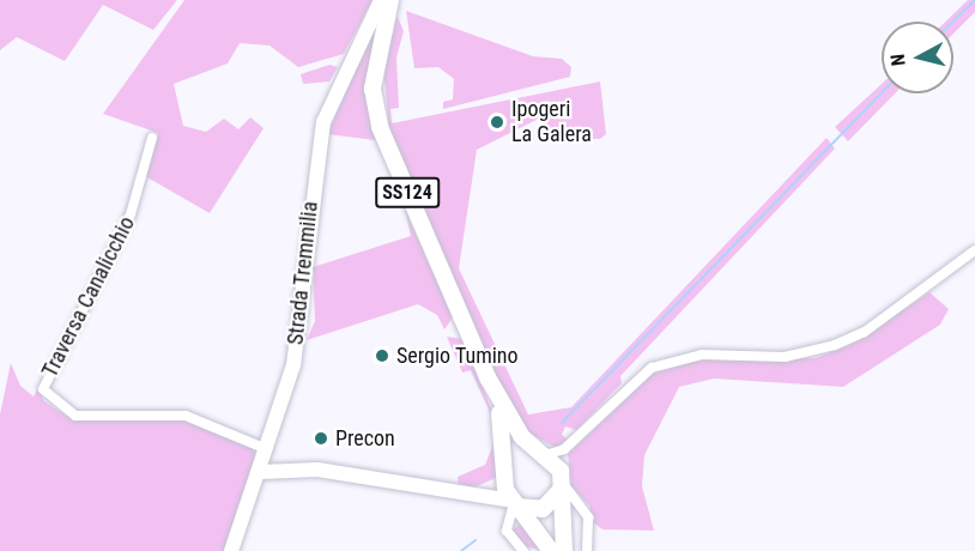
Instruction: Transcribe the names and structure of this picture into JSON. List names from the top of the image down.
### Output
{
  "streets": {
    "main road": ["SS124", "Strada Tremmilia"],
    "street": ["Traversa Canalicchio"]
  },
  "crossings": [
    ["Strada Tremmilia", "Traversa Canalicchio"]
  ],
  "places": ["Ipogeri La Galera", "Sergio Tumino", "Precon"],
  "north": "left"
}
